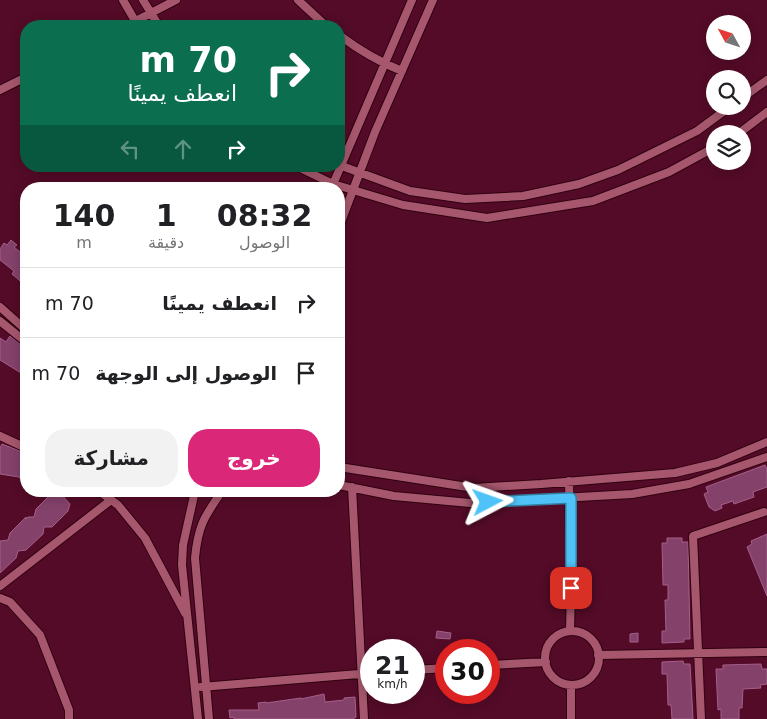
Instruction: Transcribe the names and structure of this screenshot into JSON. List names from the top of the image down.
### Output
{
  "north": "top left",
  "page": {
    "turn": ["70 m", "انعطف يمينًا"],
    "eta": [
      "08:32",
      "الوصول",
      "1",
      "دقيقة",
      "140",
      "m"
    ],
    "list": [
      {
        "name": "انعطف يمينًا",
        "value": "70 m"
      },
      {
        "name": "الوصول إلى الوجهة",
        "value": "70 m"
      }
    ],
    "buttons": ["خروج", "مشاركة"],
    "speed": "21 km/h",
    "limit": "30"
  }
}
